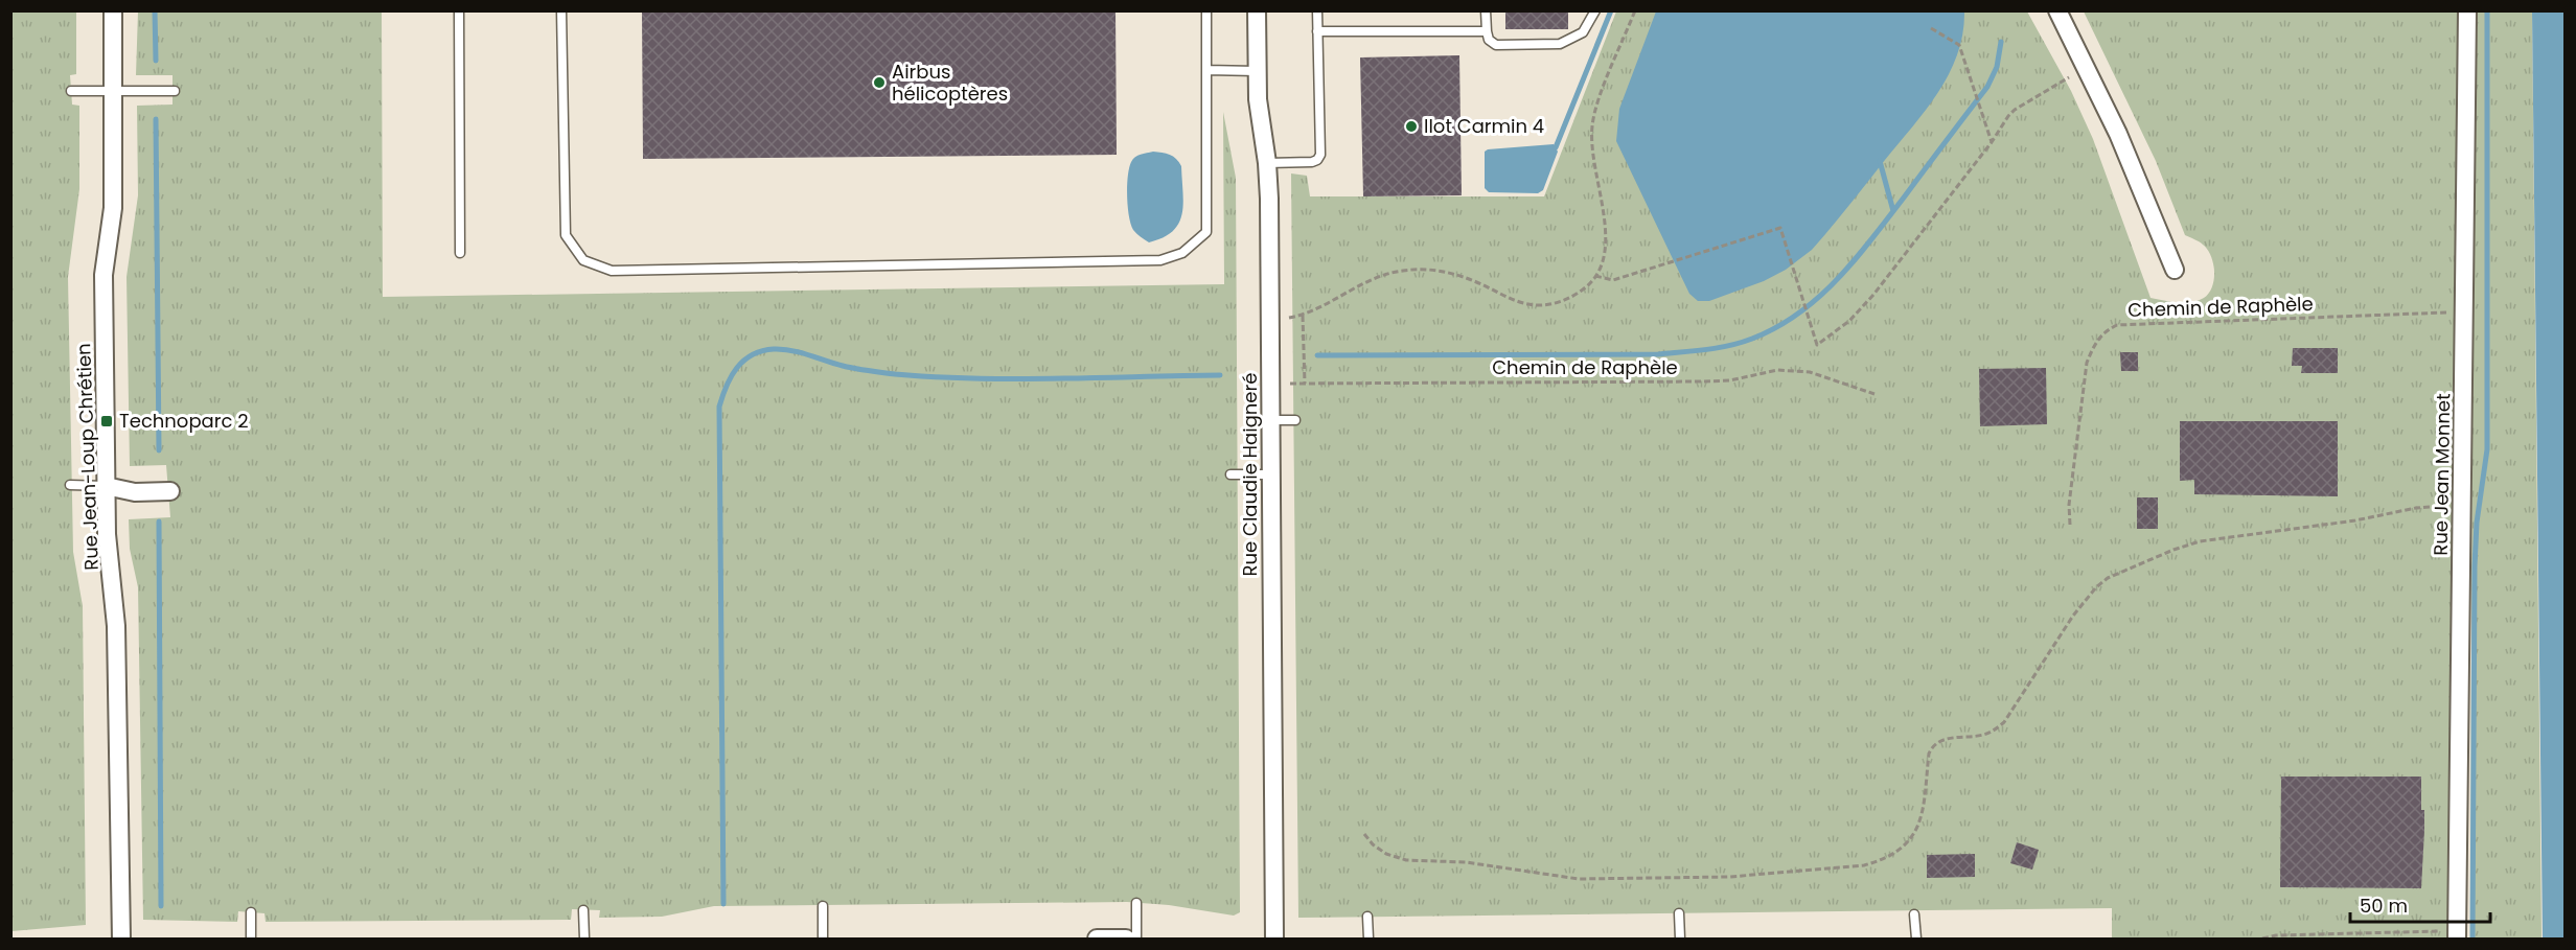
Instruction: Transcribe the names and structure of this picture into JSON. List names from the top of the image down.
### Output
{
  "streets": {
    "street": ["Rue Jean-Loup Chrétien", "Rue Claudie Haigneré", "Rue Jean Monnet"],
    "path": ["Chemin de Raphèle"]
  },
  "crossings": [
    ["Chemin de Raphèle", "Rue Jean Monnet"]
  ],
  "places": {
    "other": ["Airbus hélicoptères", "Ilot Carmin 4"],
    "transit": ["Technoparc 2"]
  },
  "scale_bar": "50 m"
}
